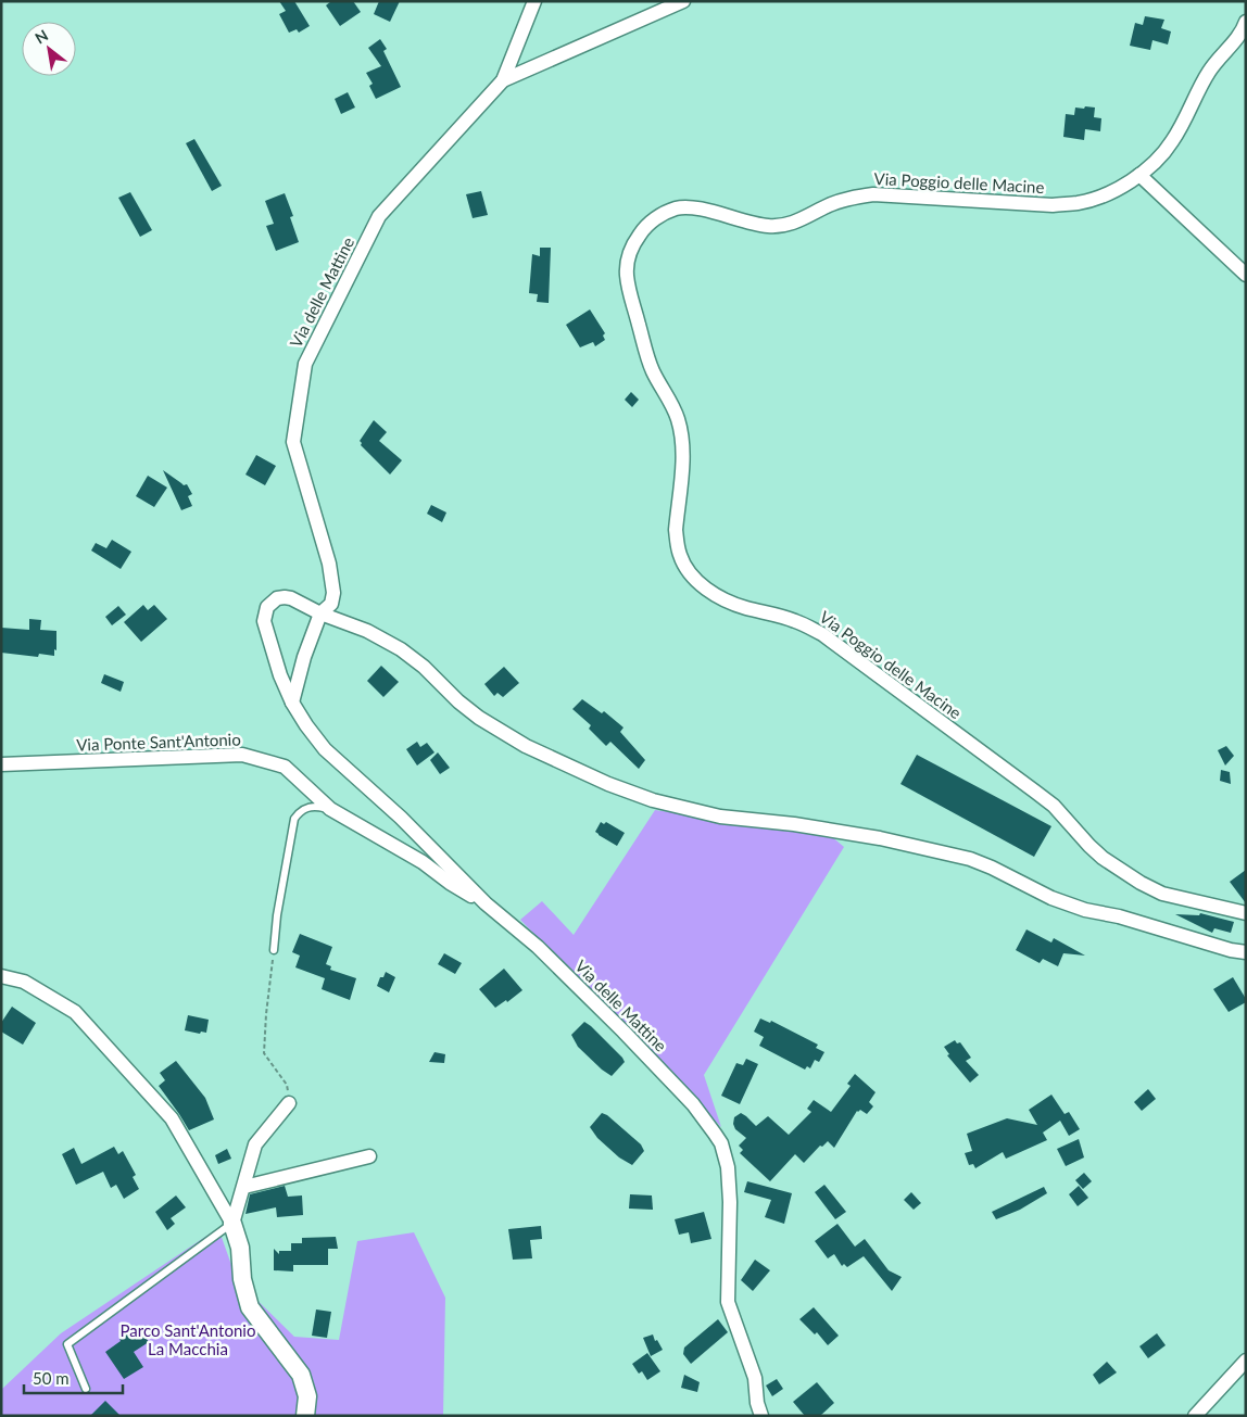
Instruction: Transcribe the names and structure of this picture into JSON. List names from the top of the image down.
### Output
{
  "streets": {
    "street": ["Via Poggio delle Macine", "Via delle Mattine", "Via Ponte Sant'Antonio"]
  },
  "crossings": [
    ["Via delle Mattine", "Via Ponte Sant'Antonio"]
  ],
  "parks": ["Parco Sant'Antonio La Macchia"],
  "scale_bar": "50 m",
  "north": "top left"
}
